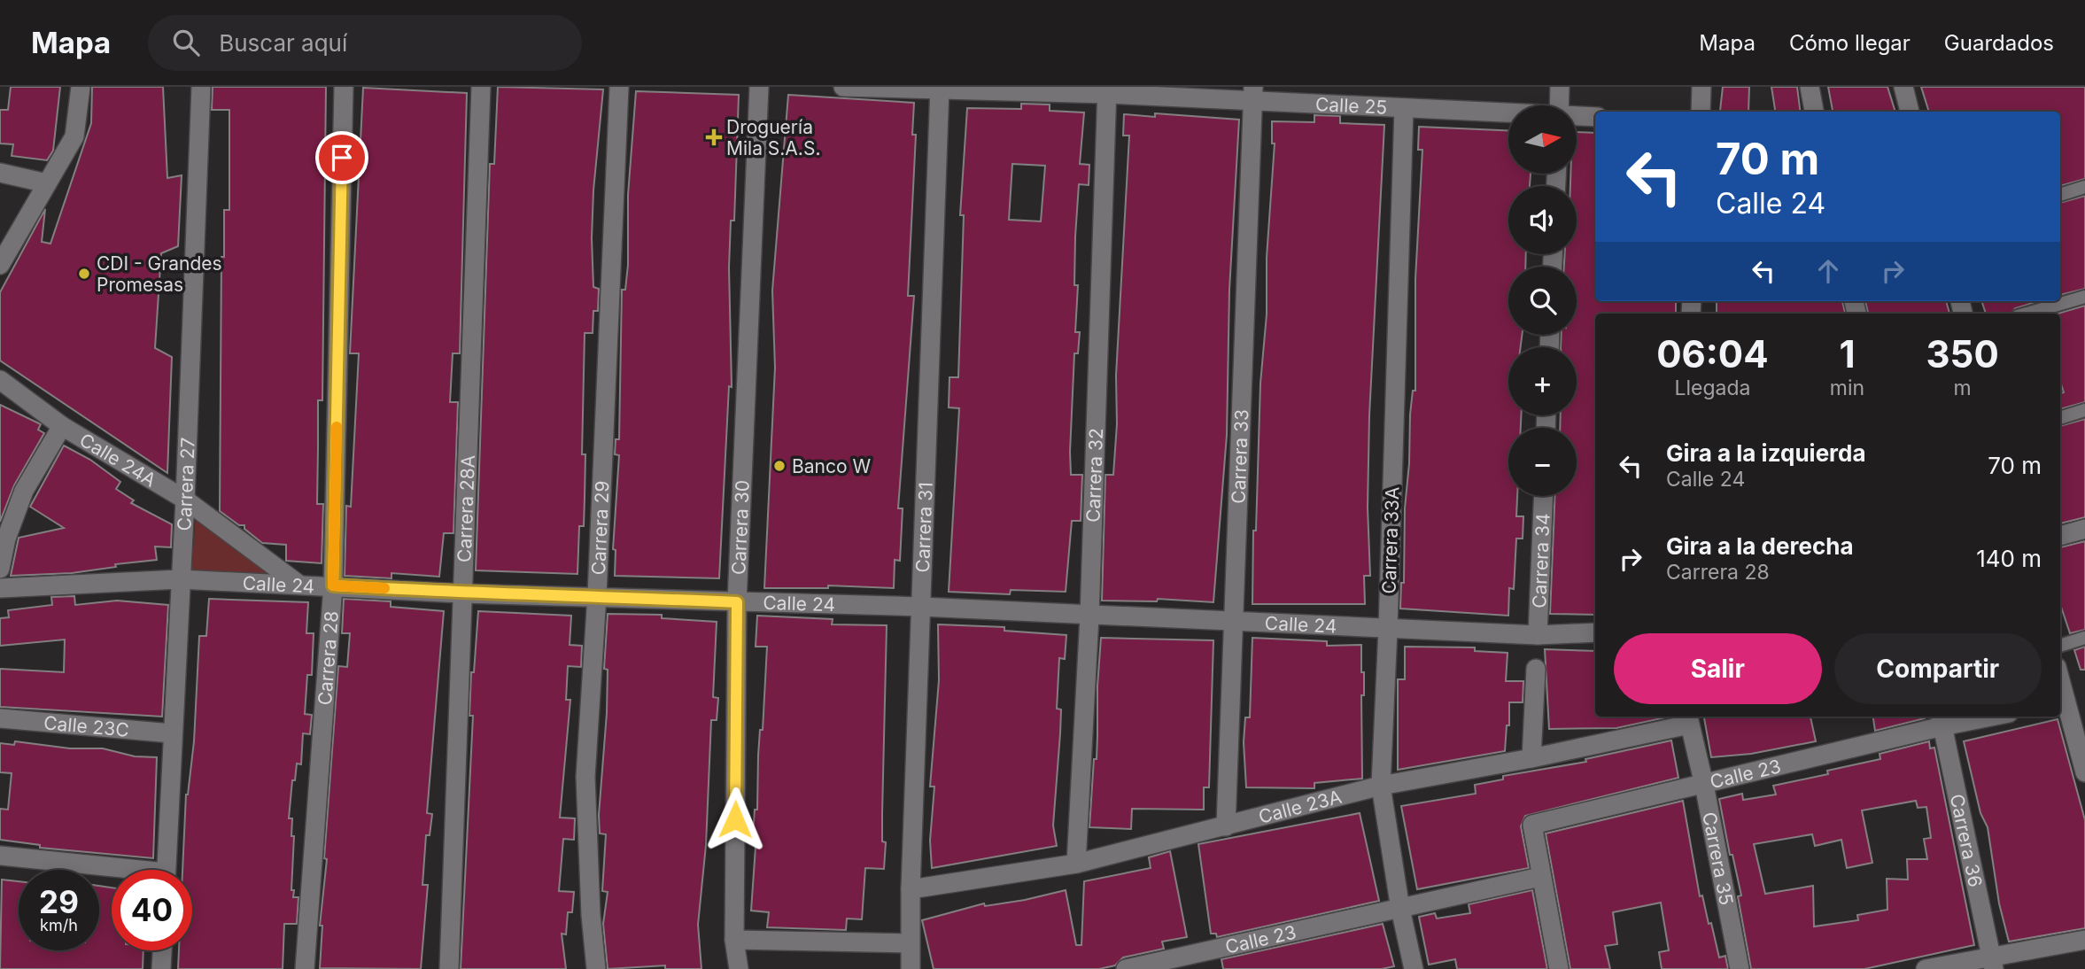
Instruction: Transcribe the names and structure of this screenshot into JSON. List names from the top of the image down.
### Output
{
  "streets": {
    "street": [
      "Calle 25",
      "Carrera 33",
      "Calle 24A",
      "Carrera 32",
      "Carrera 27",
      "Carrera 28A",
      "Carrera 29",
      "Carrera 30",
      "Carrera 31",
      "Carrera 33A",
      "Carrera 34",
      "Calle 24",
      "Carrera 28",
      "Calle 23C",
      "Calle 23",
      "Calle 23A",
      "Carrera 36",
      "Carrera 35"
    ]
  },
  "crossings": [
    ["Calle 25", "Carrera 33"],
    ["Calle 25", "Carrera 32"],
    ["Calle 25", "Carrera 31"],
    ["Calle 25", "Carrera 33A"],
    ["Carrera 33", "Calle 24"],
    ["Carrera 33", "Calle 23A"],
    ["Calle 24A", "Carrera 27"],
    ["Calle 24A", "Calle 24"],
    ["Carrera 32", "Calle 24"],
    ["Carrera 32", "Calle 23A"],
    ["Carrera 27", "Calle 24"],
    ["Carrera 27", "Calle 23C"],
    ["Carrera 28A", "Calle 24"],
    ["Carrera 29", "Calle 24"],
    ["Carrera 30", "Calle 24"],
    ["Carrera 31", "Calle 24"],
    ["Carrera 31", "Calle 23A"],
    ["Carrera 33A", "Calle 24"],
    ["Carrera 33A", "Calle 23"],
    ["Carrera 33A", "Calle 23A"],
    ["Carrera 34", "Calle 24"],
    ["Calle 24", "Carrera 28"],
    ["Calle 23", "Carrera 36"],
    ["Calle 23", "Carrera 35"],
    ["Calle 23A", "Carrera 35"]
  ],
  "places": {
    "health": ["Droguería Mila S.A.S."],
    "other": ["CDI - Grandes Promesas", "Banco W"]
  },
  "north": "right",
  "page": {
    "header": "Mapa",
    "search": "Buscar aquí",
    "nav": ["Mapa", "Cómo llegar", "Guardados"],
    "map_buttons": ["+", "−"],
    "turn": ["70 m", "Calle 24"],
    "eta": [
      "06:04",
      "Llegada",
      "1",
      "min",
      "350",
      "m"
    ],
    "list": [
      {
        "name": "Gira a la izquierda",
        "note": "Calle 24",
        "value": "70 m"
      },
      {
        "name": "Gira a la derecha",
        "note": "Carrera 28",
        "value": "140 m"
      }
    ],
    "buttons": ["Salir", "Compartir"],
    "speed": "29 km/h",
    "limit": "40"
  }
}
